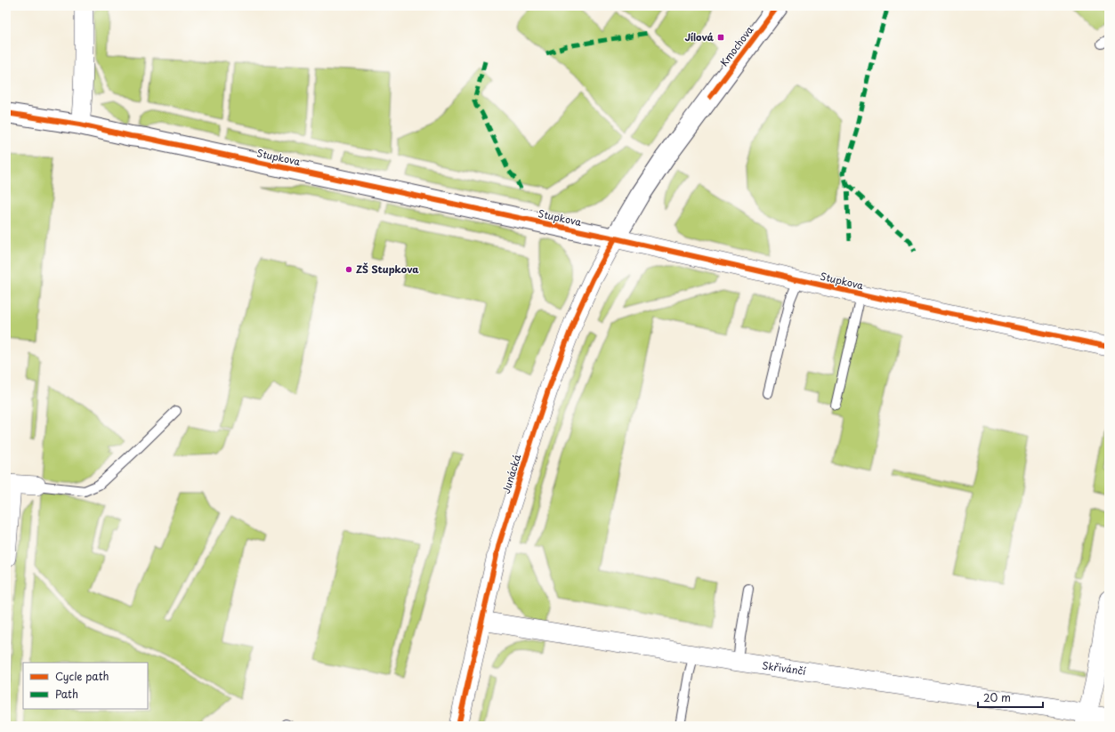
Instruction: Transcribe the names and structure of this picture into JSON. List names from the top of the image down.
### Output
{
  "streets": {
    "street": [
      "Kmochova",
      "Stupkova",
      "Junácká",
      "Skřivánčí"
    ]
  },
  "crossings": [
    ["Kmochova", "Stupkova"],
    ["Kmochova", "Junácká"],
    ["Stupkova", "Junácká"],
    ["Junácká", "Skřivánčí"]
  ],
  "places": {
    "transit": ["Jílová"],
    "other": ["ZŠ Stupkova"]
  },
  "legend": ["Cycle path", "Path"],
  "scale_bar": "20 m"
}
